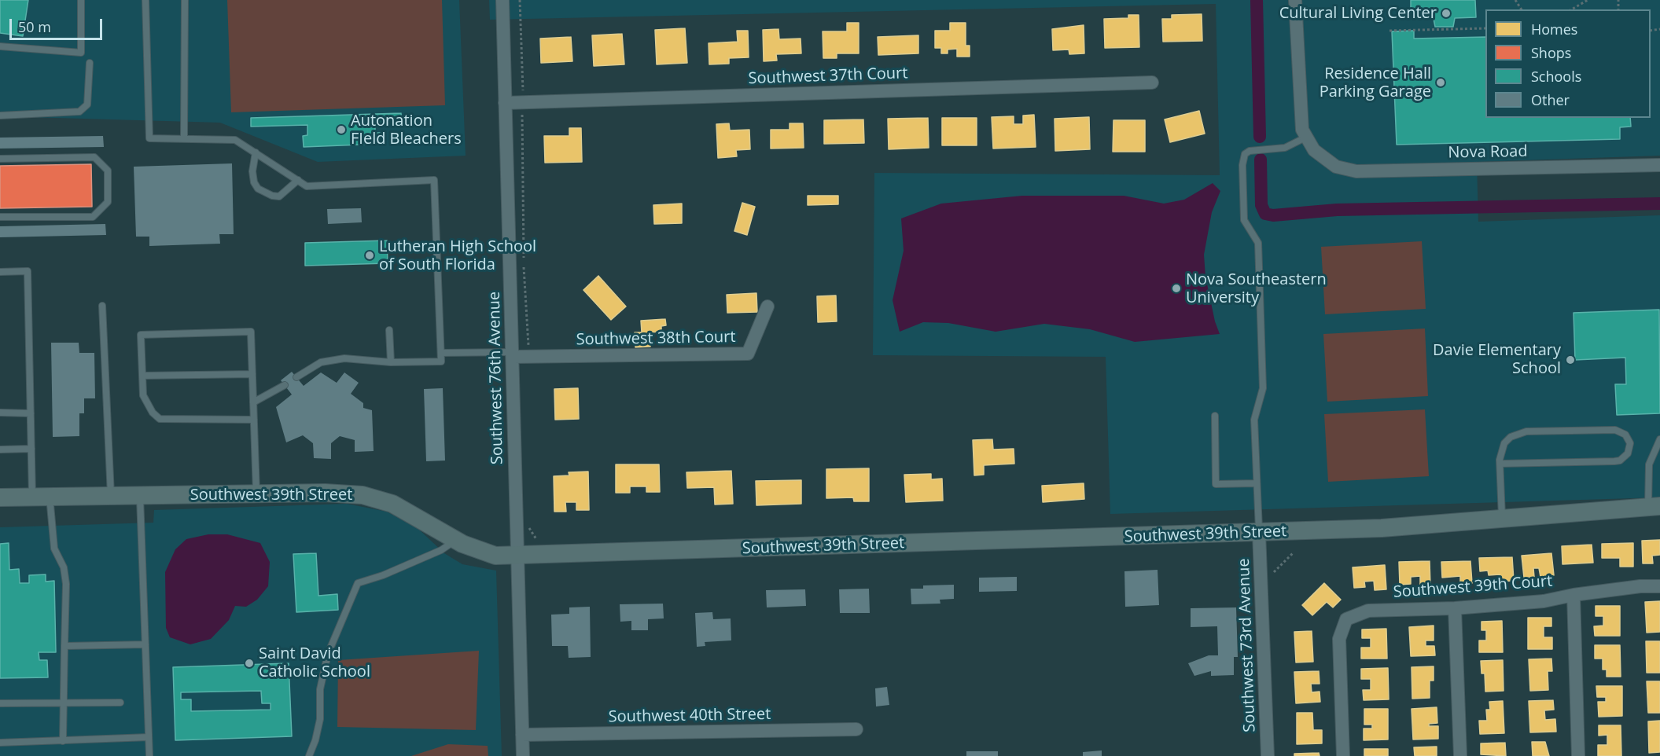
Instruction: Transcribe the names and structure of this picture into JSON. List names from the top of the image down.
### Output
{
  "streets": {
    "street": [
      "Southwest 37th Court",
      "Nova Road",
      "Southwest 38th Court",
      "Southwest 76th Avenue",
      "Southwest 39th Street",
      "Southwest 39th Court",
      "Southwest 73rd Avenue",
      "Southwest 40th Street"
    ]
  },
  "crossings": [
    ["Southwest 37th Court", "Southwest 76th Avenue"],
    ["Southwest 38th Court", "Southwest 76th Avenue"],
    ["Southwest 76th Avenue", "Southwest 39th Street"],
    ["Southwest 76th Avenue", "Southwest 40th Street"],
    ["Southwest 39th Street", "Southwest 73rd Avenue"]
  ],
  "places": [
    "Cultural Living Center",
    "Residence Hall Parking Garage",
    "Autonation FIeld Bleachers",
    "Lutheran High School of South Florida",
    "Nova Southeastern University",
    "Davie Elementary School",
    "Saint David Catholic School"
  ],
  "legend": [
    "Homes",
    "Shops",
    "Schools",
    "Other"
  ],
  "scale_bar": "50 m"
}
